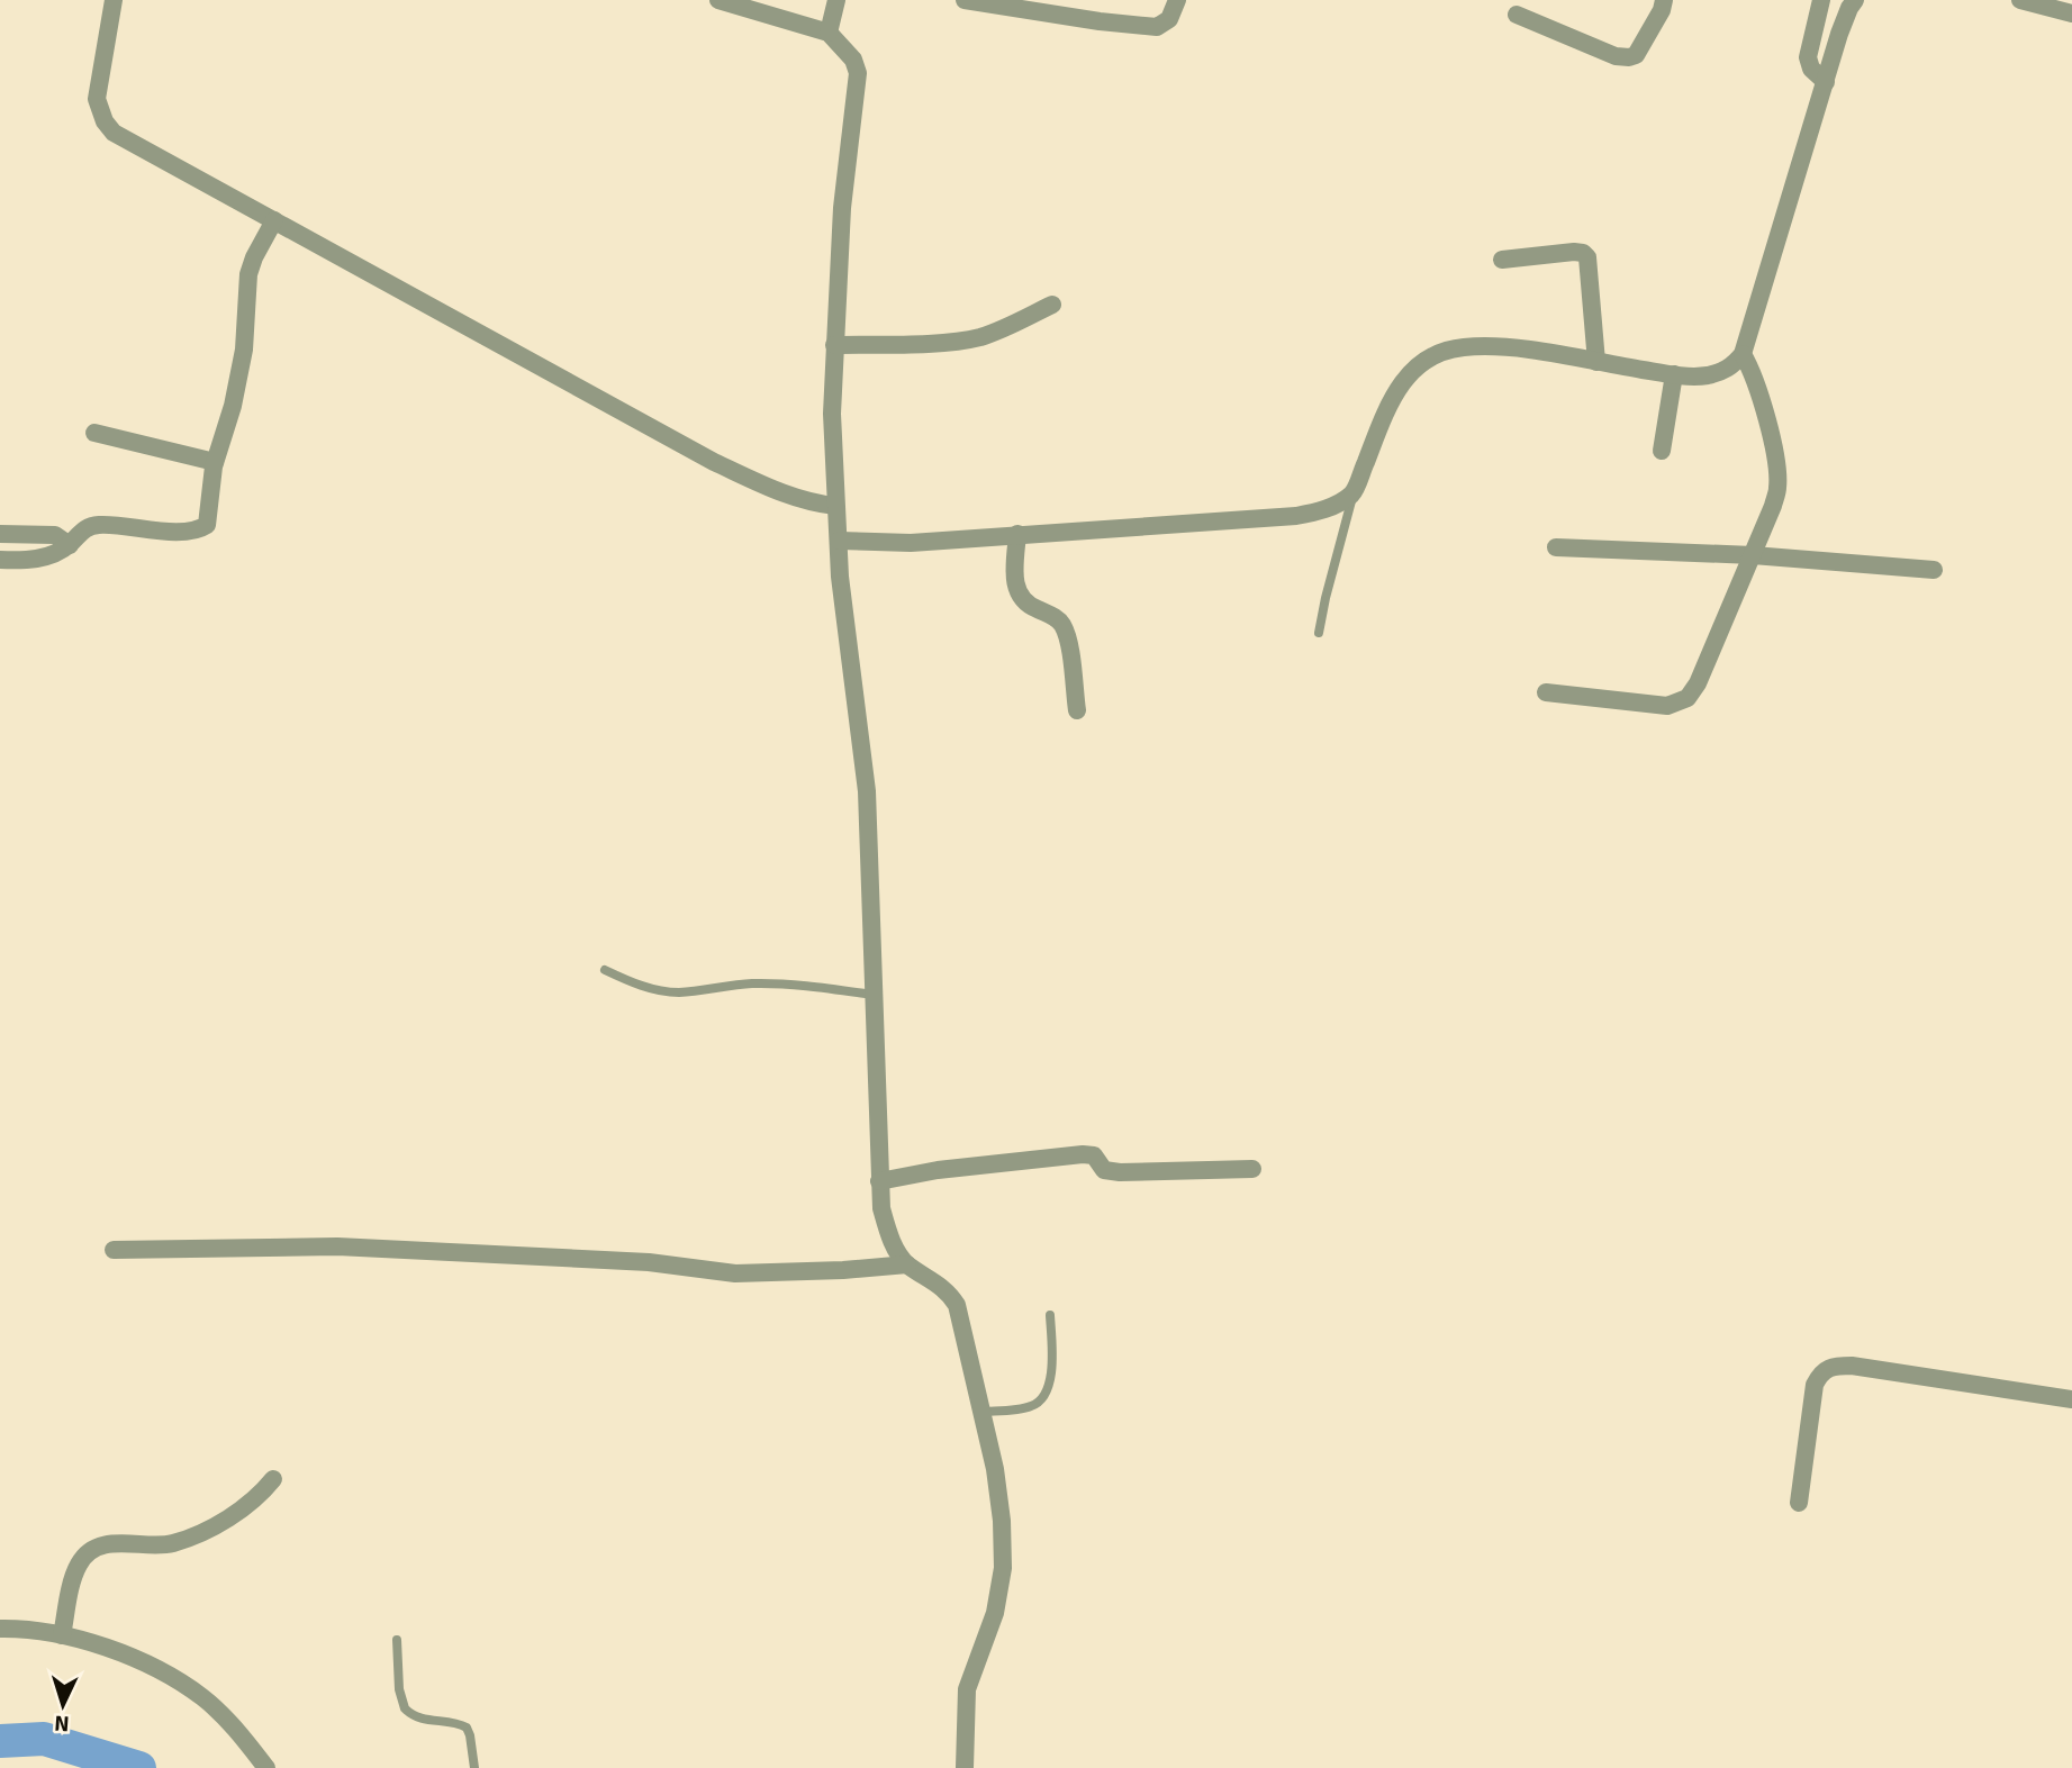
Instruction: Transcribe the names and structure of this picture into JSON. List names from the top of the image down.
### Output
{
  "north": "bottom"
}
